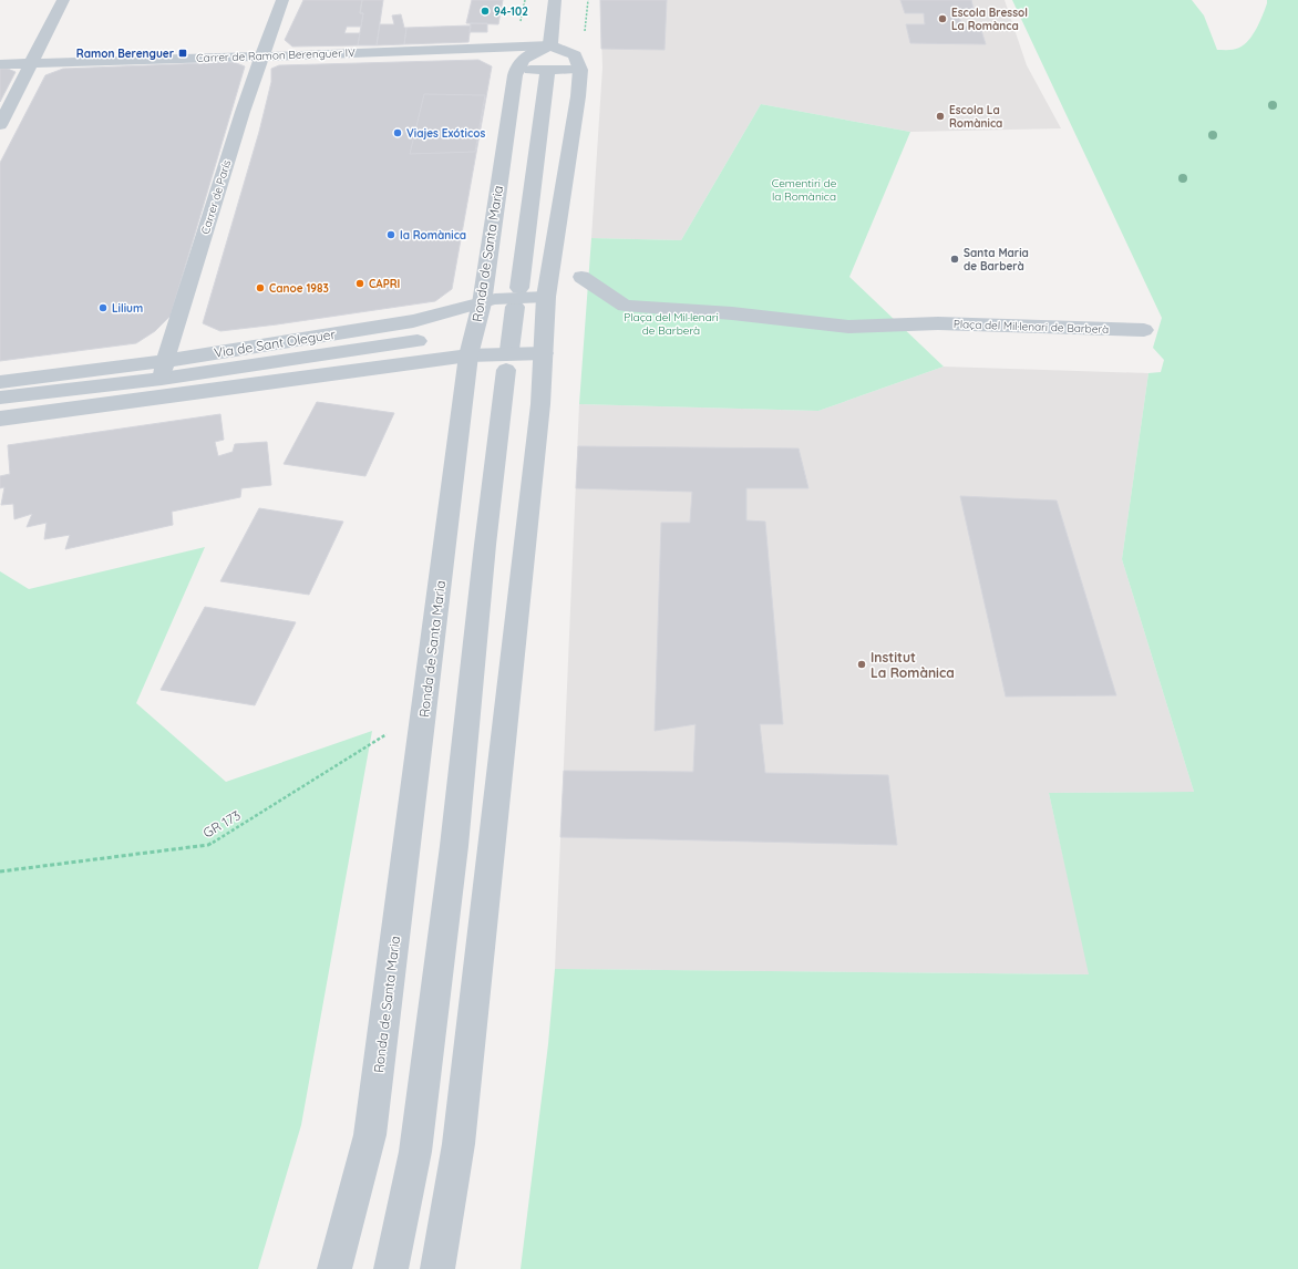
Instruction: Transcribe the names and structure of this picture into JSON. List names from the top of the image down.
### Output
{
  "streets": {
    "street": [
      "Carrer de Ramon Berenguer IV",
      "Carrer de París",
      "Ronda de Santa Maria",
      "Plaça del Mil·lenari de Barberà",
      "Via de Sant Oleguer"
    ],
    "path": ["GR 173"]
  },
  "crossings": [
    ["Carrer de Ramon Berenguer IV", "Carrer de París"],
    ["Carrer de Ramon Berenguer IV", "Ronda de Santa Maria"],
    ["Carrer de París", "Via de Sant Oleguer"],
    ["Ronda de Santa Maria", "Via de Sant Oleguer"],
    ["Ronda de Santa Maria", "GR 173"]
  ],
  "parks": ["Cementiri de la Romànica", "Plaça del Mil·lenari de Barberà"],
  "places": {
    "other": [
      "94-102",
      "Escola Bressol La Romànca",
      "Escola La Romànica",
      "Viajes Exóticos",
      "la Romànica",
      "Santa Maria de Barberà",
      "CAPRI",
      "Canoe 1983",
      "Lilium",
      "Institut La Romànica"
    ],
    "transit": ["Ramon Berenguer"]
  }
}
